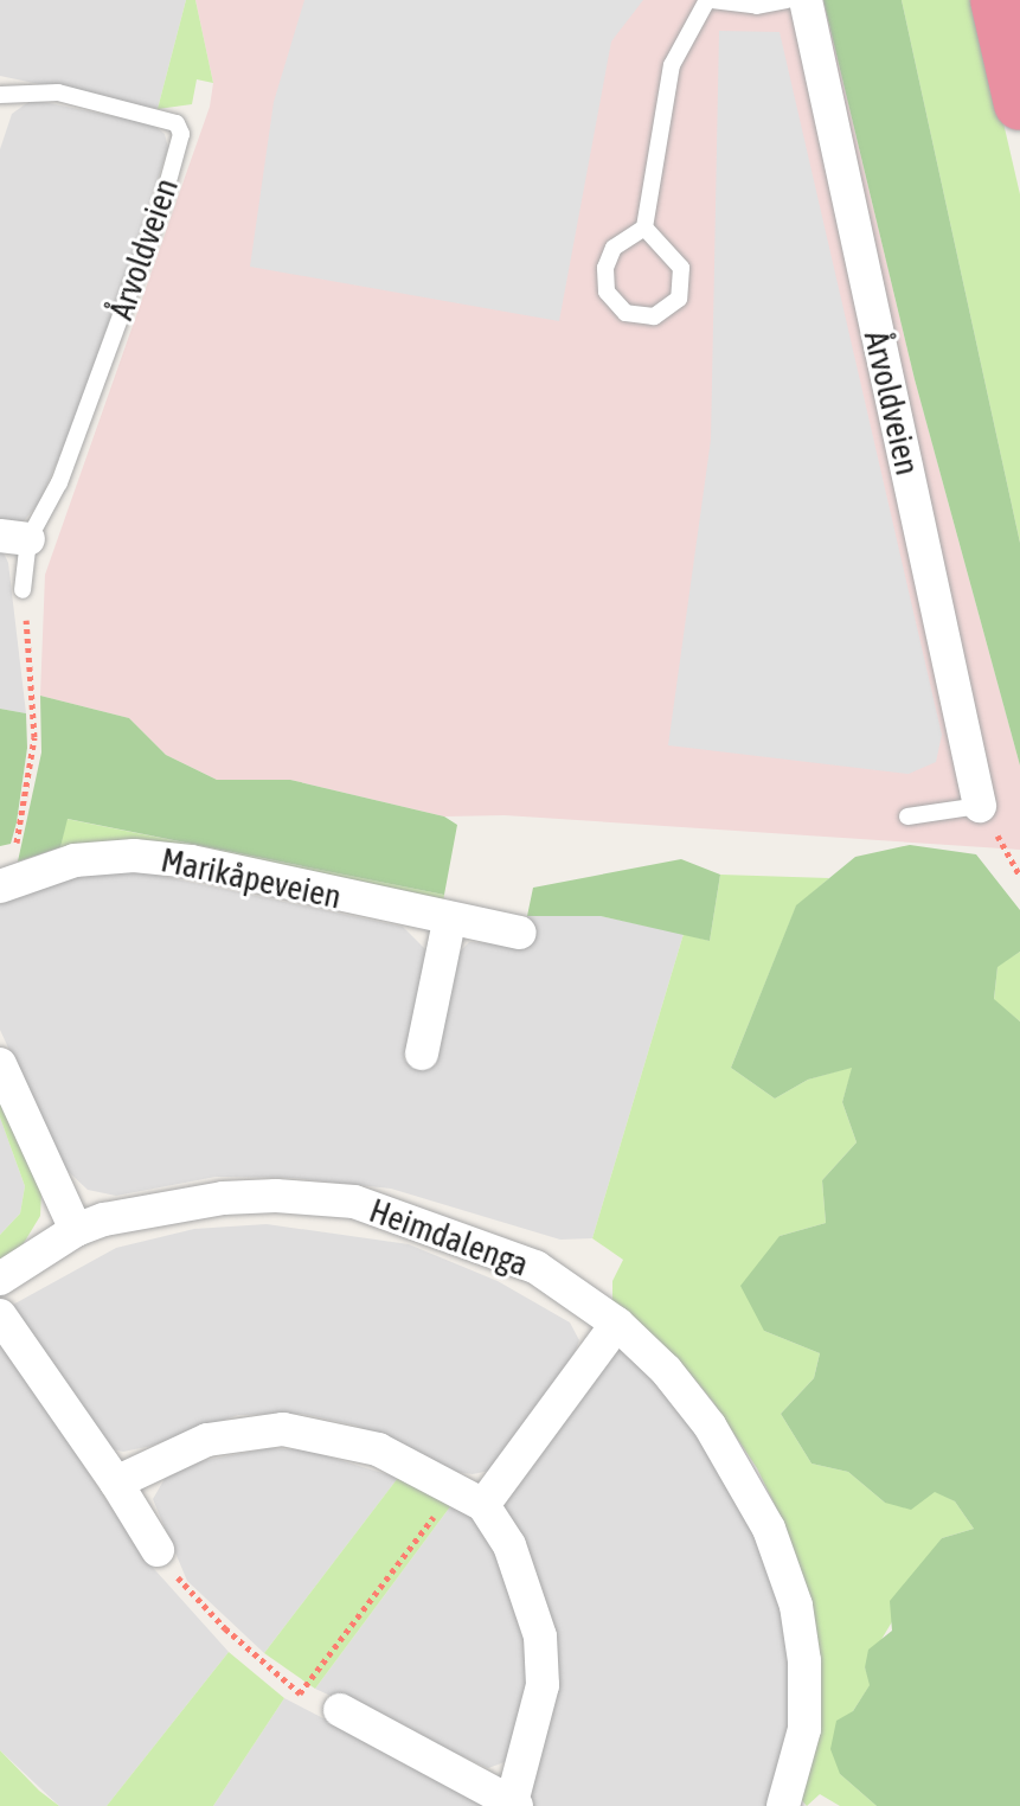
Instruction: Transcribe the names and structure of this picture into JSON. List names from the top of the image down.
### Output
{
  "streets": {
    "street": ["Årvoldveien", "Marikåpeveien", "Heimdalenga"]
  }
}
